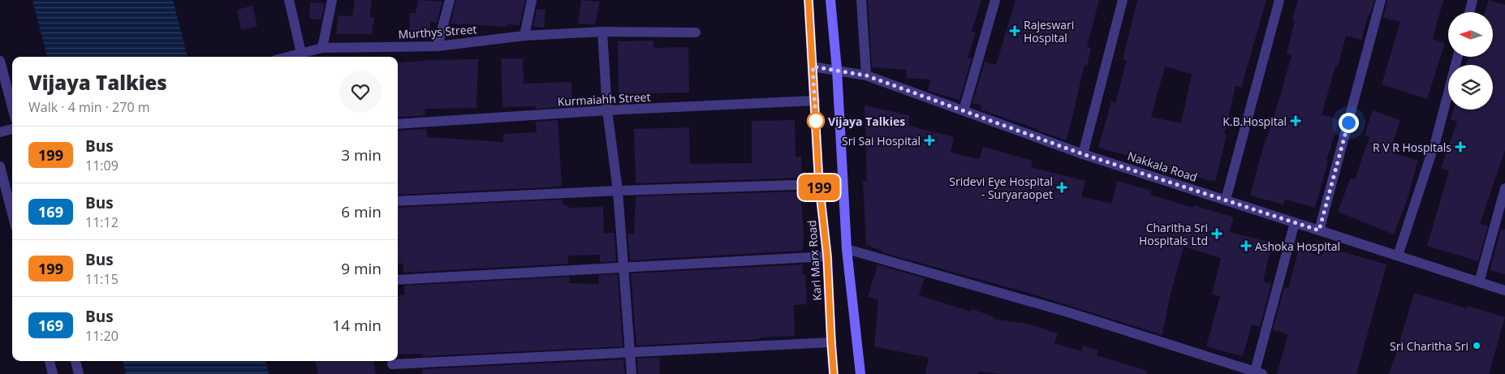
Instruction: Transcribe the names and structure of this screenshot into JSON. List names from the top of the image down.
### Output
{
  "streets": {
    "main road": ["Karl Marx Road"],
    "street": ["Murthys Street", "Kurmaiahh Street", "Nakkala Road"]
  },
  "crossings": [
    ["Kurmaiahh Street", "Karl Marx Road"],
    ["Nakkala Road", "Karl Marx Road"]
  ],
  "places": {
    "health": [
      "Rajeswari Hospital",
      "K.B.Hospital",
      "Sri Sai Hospital",
      "R V R Hospitals",
      "Sridevi Eye Hospital - Suryaraopet",
      "Charitha Sri Hospitals Ltd",
      "Ashoka Hospital"
    ],
    "other": ["Vijaya Talkies", "Sri Charitha Sri"]
  },
  "lines": ["bus line 199"],
  "north": "left",
  "page": {
    "on_map": "199",
    "heading": ["Vijaya Talkies", "Walk · 4 min · 270 m"],
    "list": [
      {
        "mark": "199",
        "name": "Bus",
        "note": "11:09",
        "value": "3 min"
      },
      {
        "mark": "169",
        "name": "Bus",
        "note": "11:12",
        "value": "6 min"
      },
      {
        "mark": "199",
        "name": "Bus",
        "note": "11:15",
        "value": "9 min"
      },
      {
        "mark": "169",
        "name": "Bus",
        "note": "11:20",
        "value": "14 min"
      }
    ]
  }
}
